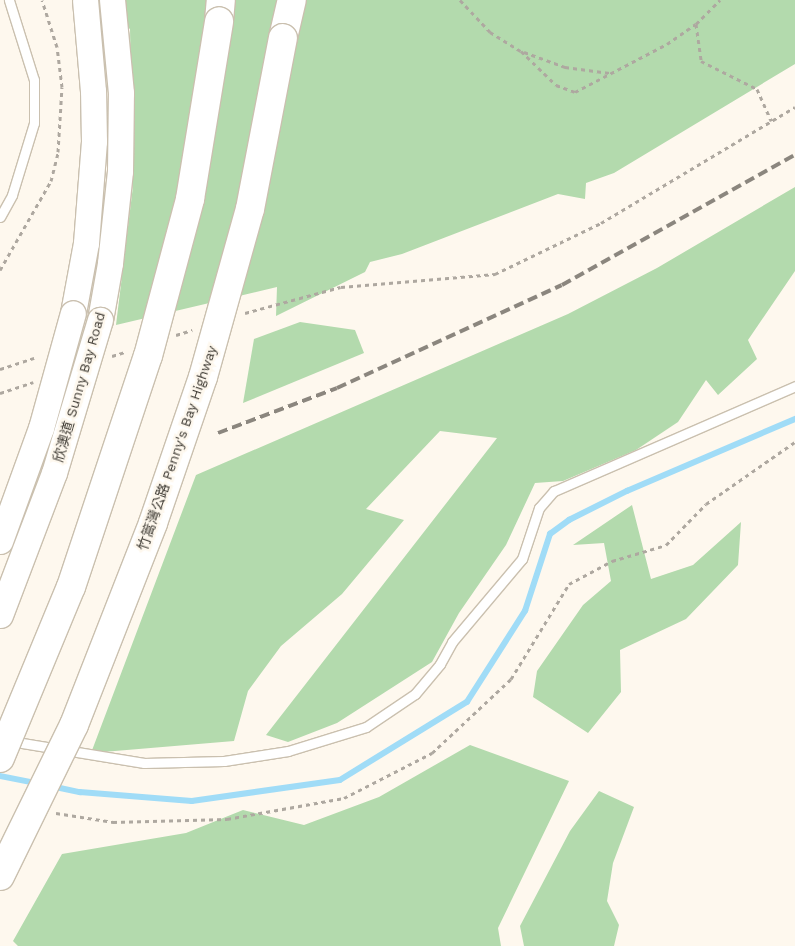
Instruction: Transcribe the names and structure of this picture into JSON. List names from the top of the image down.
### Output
{
  "streets": {
    "highway": ["竹篙灣公路 Penny's Bay Highway"],
    "main road": ["欣澳道 Sunny Bay Road"]
  }
}
